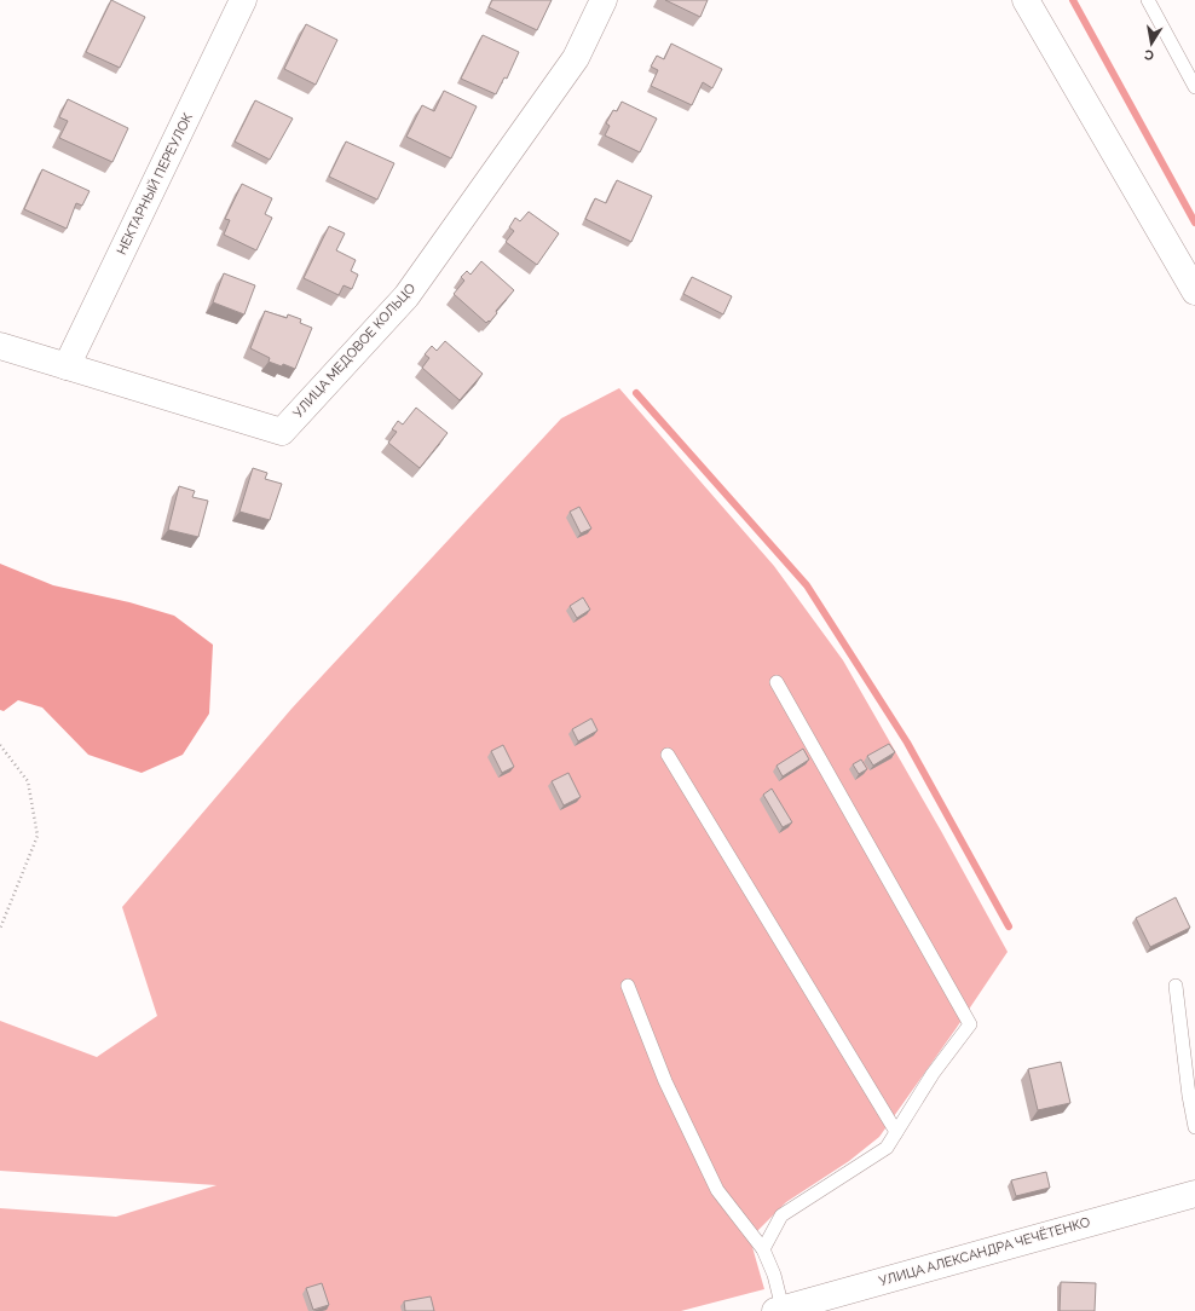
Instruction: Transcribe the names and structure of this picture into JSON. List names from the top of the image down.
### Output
{
  "streets": {
    "street": ["НЕКТАРНЫЙ ПЕРЕУЛОК", "УЛИЦА МЕДОВОЕ КОЛЬЦО", "УЛИЦА АЛЕКСАНДРА ЧЕЧЁТЕНКО"]
  },
  "crossings": [
    ["НЕКТАРНЫЙ ПЕРЕУЛОК", "УЛИЦА МЕДОВОЕ КОЛЬЦО"]
  ],
  "north": "bottom"
}
